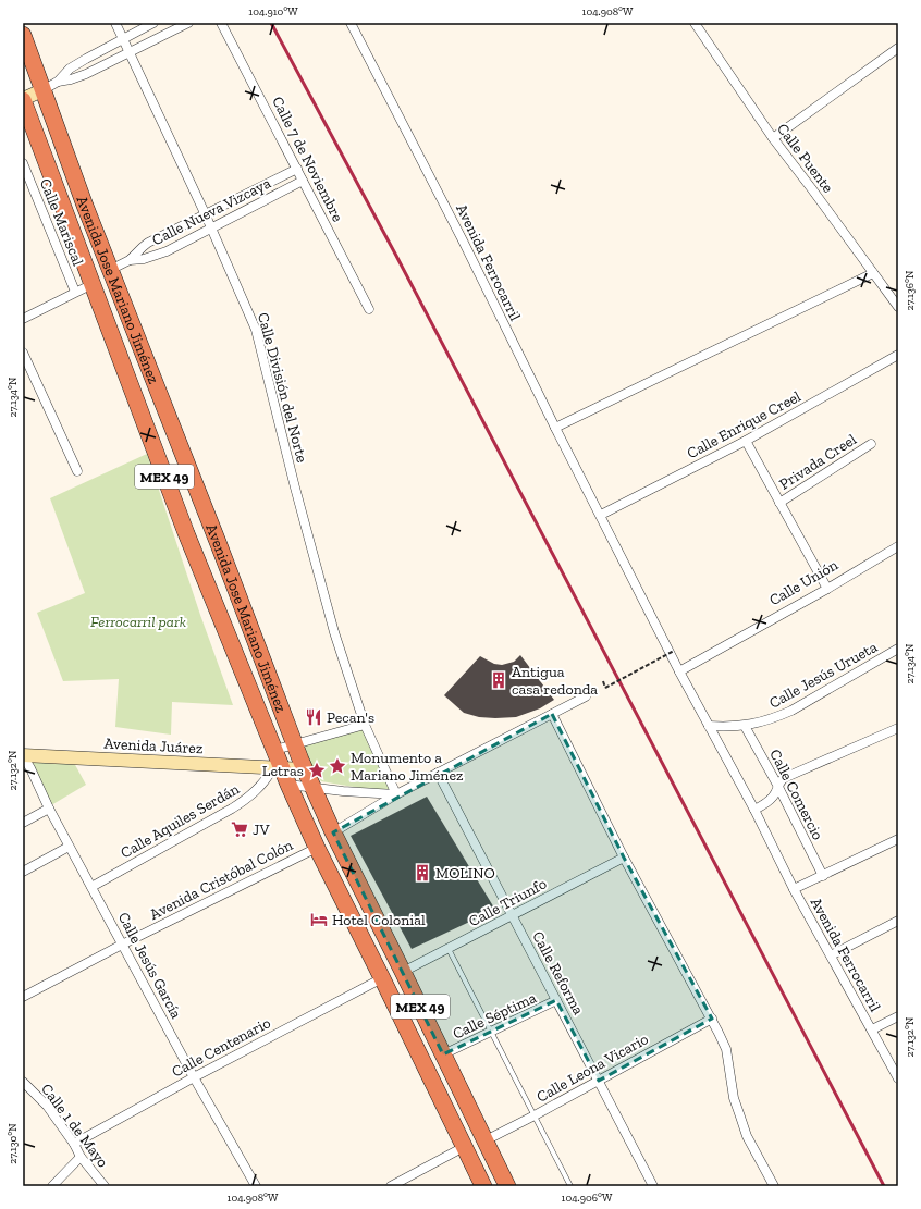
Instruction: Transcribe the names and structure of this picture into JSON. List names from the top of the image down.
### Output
{
  "streets": {
    "highway": ["Avenida Jose Mariano Jiménez", "MEX 49"],
    "main road": ["Avenida Juárez"],
    "street": [
      "Calle Puente",
      "Calle 7 de Noviembre",
      "Calle Nueva Vizcaya",
      "Calle Mariscal",
      "Avenida Ferrocarril",
      "Calle División del Norte",
      "Calle Enrique Creel",
      "Privada Creel",
      "Calle Unión",
      "Calle Jesús Urueta",
      "Calle Comercio",
      "Calle Aquiles Serdán",
      "Avenida Cristóbal Colón",
      "Calle Triunfo",
      "Calle Jesús García",
      "Calle Reforma",
      "Calle Séptima",
      "Calle Centenario",
      "Calle Leona Vicario",
      "Calle 1 de Mayo"
    ]
  },
  "crossings": [
    ["Calle 7 de Noviembre", "Calle Nueva Vizcaya"],
    ["Calle Nueva Vizcaya", "Avenida Jose Mariano Jiménez"],
    ["Calle Nueva Vizcaya", "Calle División del Norte"],
    ["Avenida Ferrocarril", "Calle Enrique Creel"],
    ["Avenida Ferrocarril", "Calle Unión"],
    ["Avenida Ferrocarril", "Calle Jesús Urueta"],
    ["Avenida Jose Mariano Jiménez", "Avenida Juárez"],
    ["Avenida Jose Mariano Jiménez", "Calle Aquiles Serdán"],
    ["Avenida Jose Mariano Jiménez", "Avenida Cristóbal Colón"],
    ["Avenida Jose Mariano Jiménez", "Calle Triunfo"],
    ["Avenida Jose Mariano Jiménez", "Calle Séptima"],
    ["Avenida Jose Mariano Jiménez", "Calle Centenario"],
    ["Avenida Jose Mariano Jiménez", "Calle Leona Vicario"],
    ["Calle Enrique Creel", "Privada Creel"],
    ["Privada Creel", "Calle Unión"],
    ["Calle Jesús Urueta", "Calle Comercio"],
    ["Avenida Juárez", "Calle Aquiles Serdán"],
    ["Avenida Juárez", "Calle Jesús García"],
    ["Calle Aquiles Serdán", "Calle Jesús García"],
    ["Avenida Cristóbal Colón", "Calle Jesús García"],
    ["Calle Triunfo", "Calle Reforma"],
    ["Calle Jesús García", "Calle Centenario"],
    ["Calle Reforma", "Calle Séptima"],
    ["Calle Reforma", "Calle Leona Vicario"],
    ["Calle Centenario", "Calle 1 de Mayo"]
  ],
  "parks": ["Ferrocarril park"],
  "places": {
    "building": ["Antigua casa redonda", "MOLINO"],
    "restaurant": ["Pecan's"],
    "place": ["Monumento a Mariano Jiménez", "Letras"],
    "supermarket": ["JV"],
    "hotel": ["Hotel Colonial"]
  },
  "coordinates": [
    "104.910°W",
    "104.908°W",
    "27.136°N",
    "27.134°N",
    "27.132°N",
    "27.130°N",
    "104.906°W"
  ]
}
